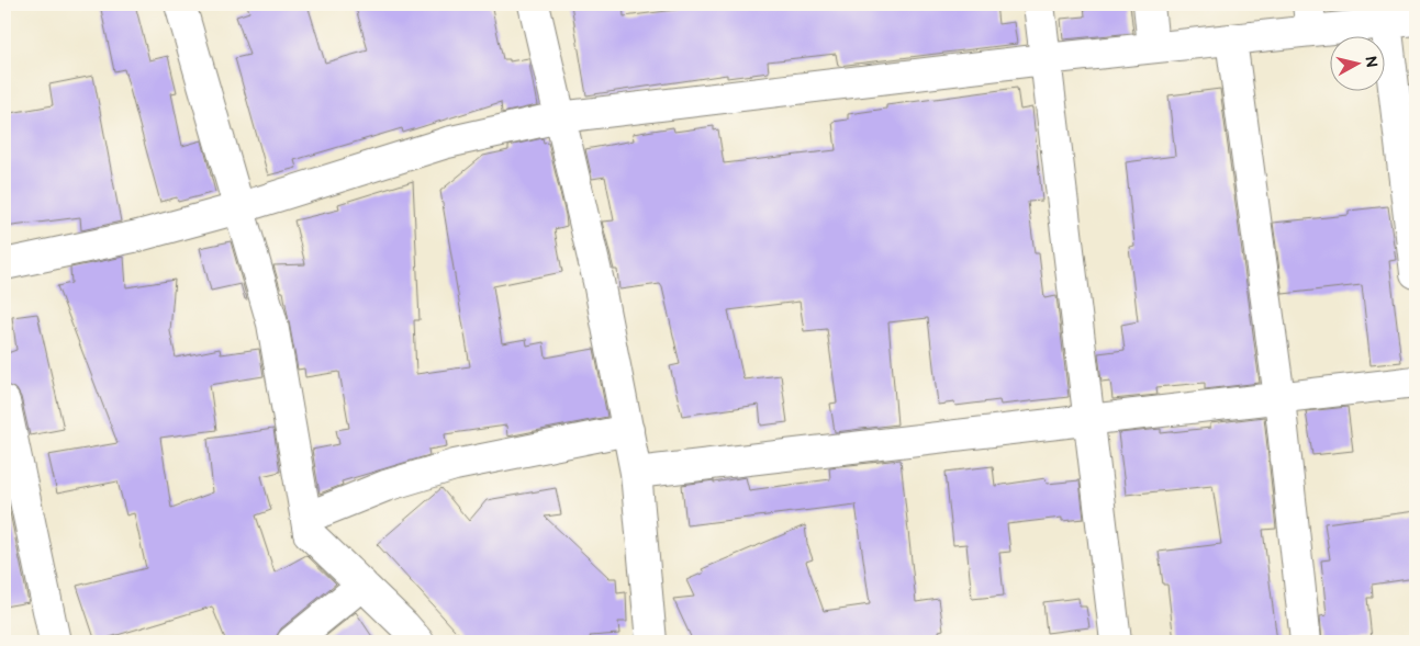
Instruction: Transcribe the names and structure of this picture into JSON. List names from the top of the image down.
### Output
{
  "north": "right"
}
